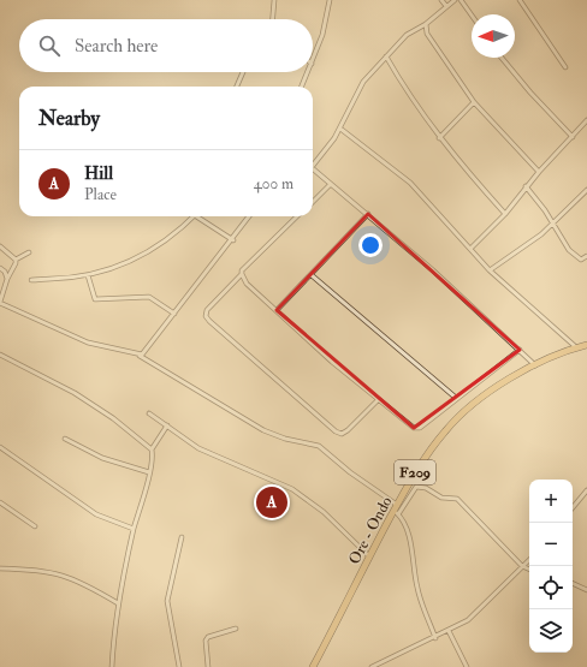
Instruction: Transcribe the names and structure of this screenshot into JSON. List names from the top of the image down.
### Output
{
  "streets": {
    "main road": ["F209", "Ore - Ondo"]
  },
  "north": "left",
  "page": {
    "search": "Search here",
    "heading": "Nearby",
    "list": [
      {
        "mark": "A",
        "name": "Hill",
        "note": "Place",
        "value": "400 m"
      }
    ],
    "map_buttons": ["+", "−"],
    "pins": "A"
  }
}
